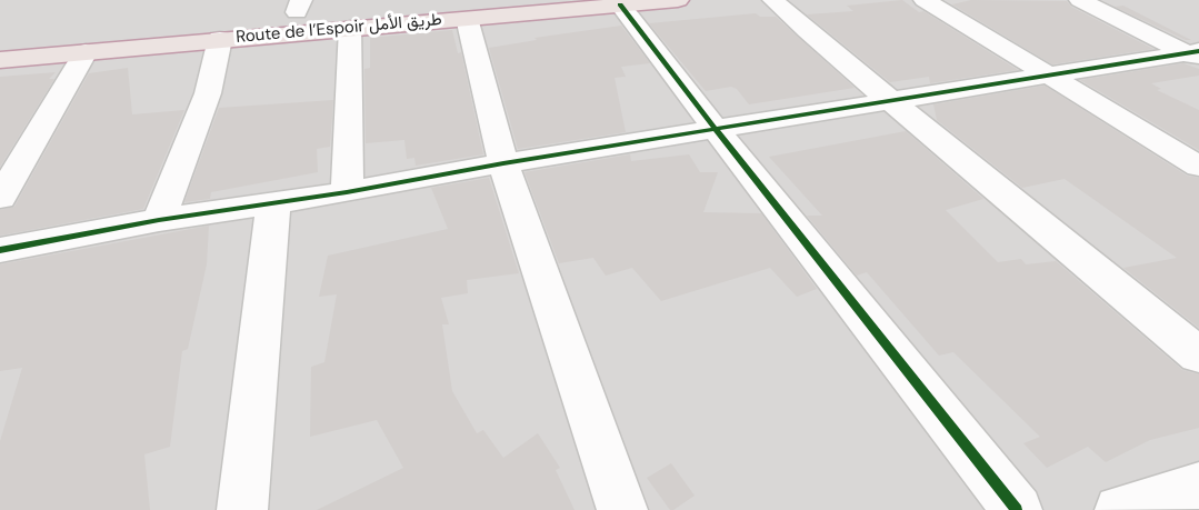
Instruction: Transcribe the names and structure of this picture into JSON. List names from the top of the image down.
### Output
{
  "streets": {
    "highway": ["Route de l’Espoir طريق الأمل"]
  }
}
